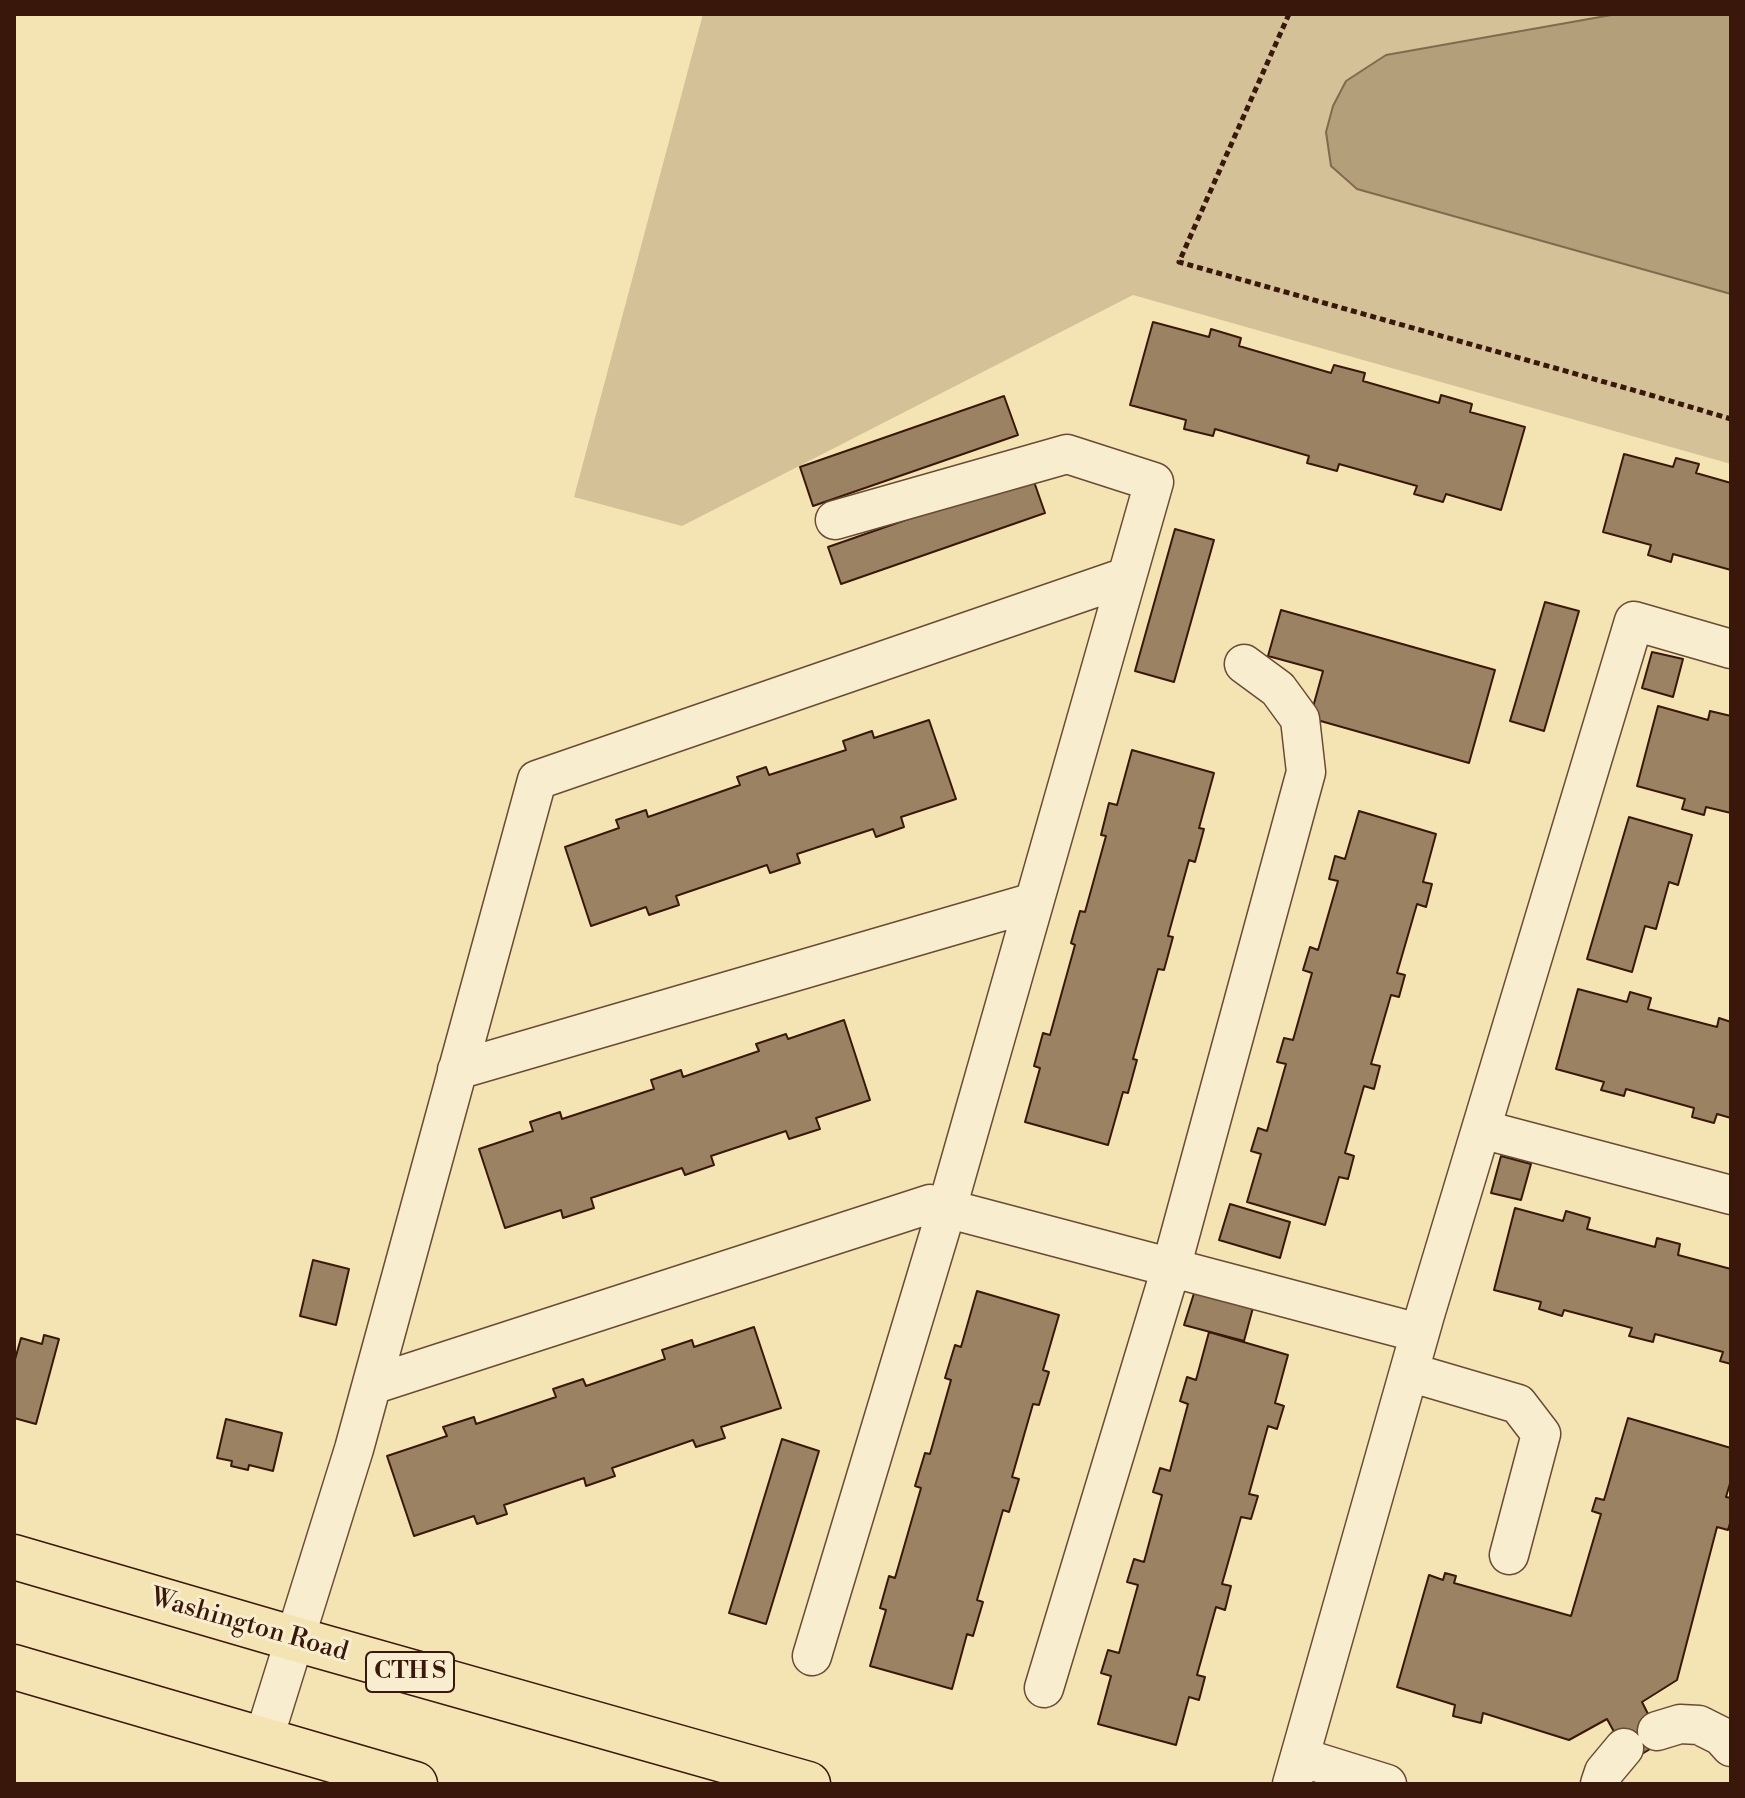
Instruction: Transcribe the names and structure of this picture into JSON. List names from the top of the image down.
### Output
{
  "streets": {
    "main road": ["Washington Road", "CTH S"]
  }
}
